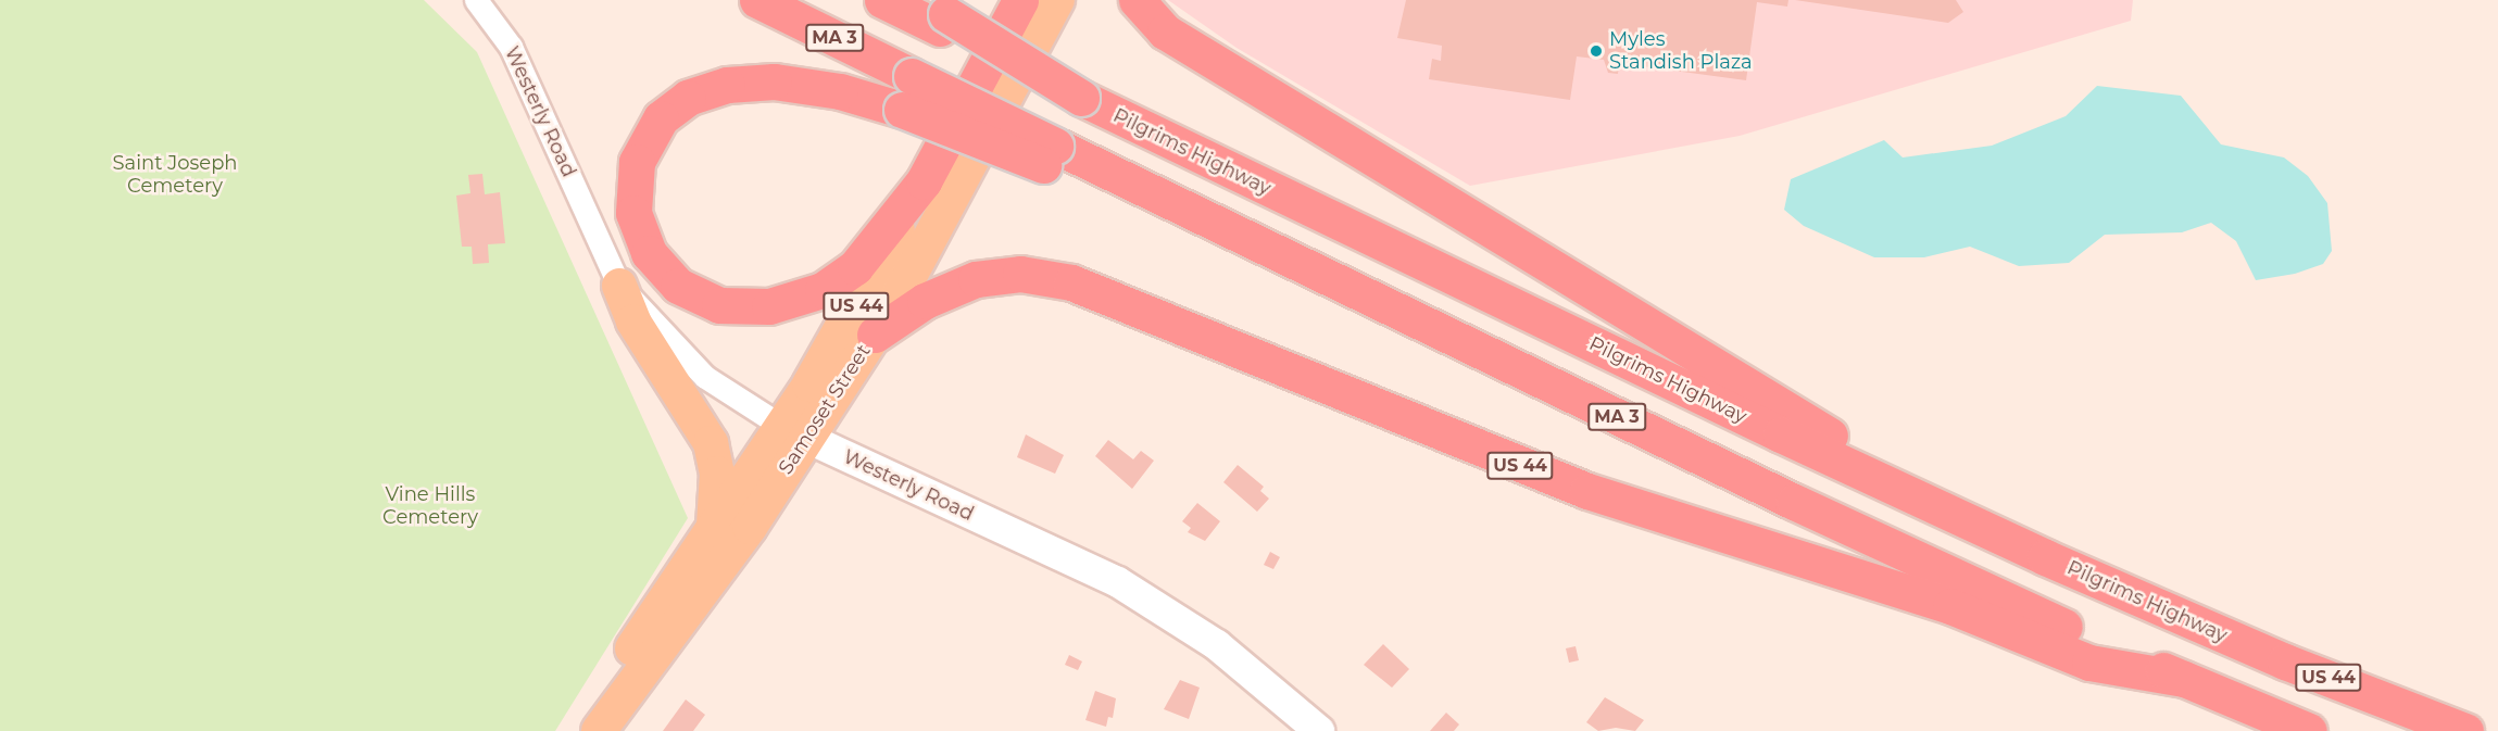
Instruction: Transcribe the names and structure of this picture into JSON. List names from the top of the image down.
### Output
{
  "streets": {
    "highway": [
      "MA 3",
      "Pilgrims Highway",
      "US 44",
      "Samoset Street"
    ],
    "street": ["Westerly Road"]
  },
  "crossings": [
    ["MA 3", "US 44"],
    ["Westerly Road", "Samoset Street"],
    ["US 44", "Samoset Street"]
  ],
  "parks": ["Saint Joseph Cemetery", "Vine Hills Cemetery"],
  "places": ["Myles Standish Plaza"]
}
